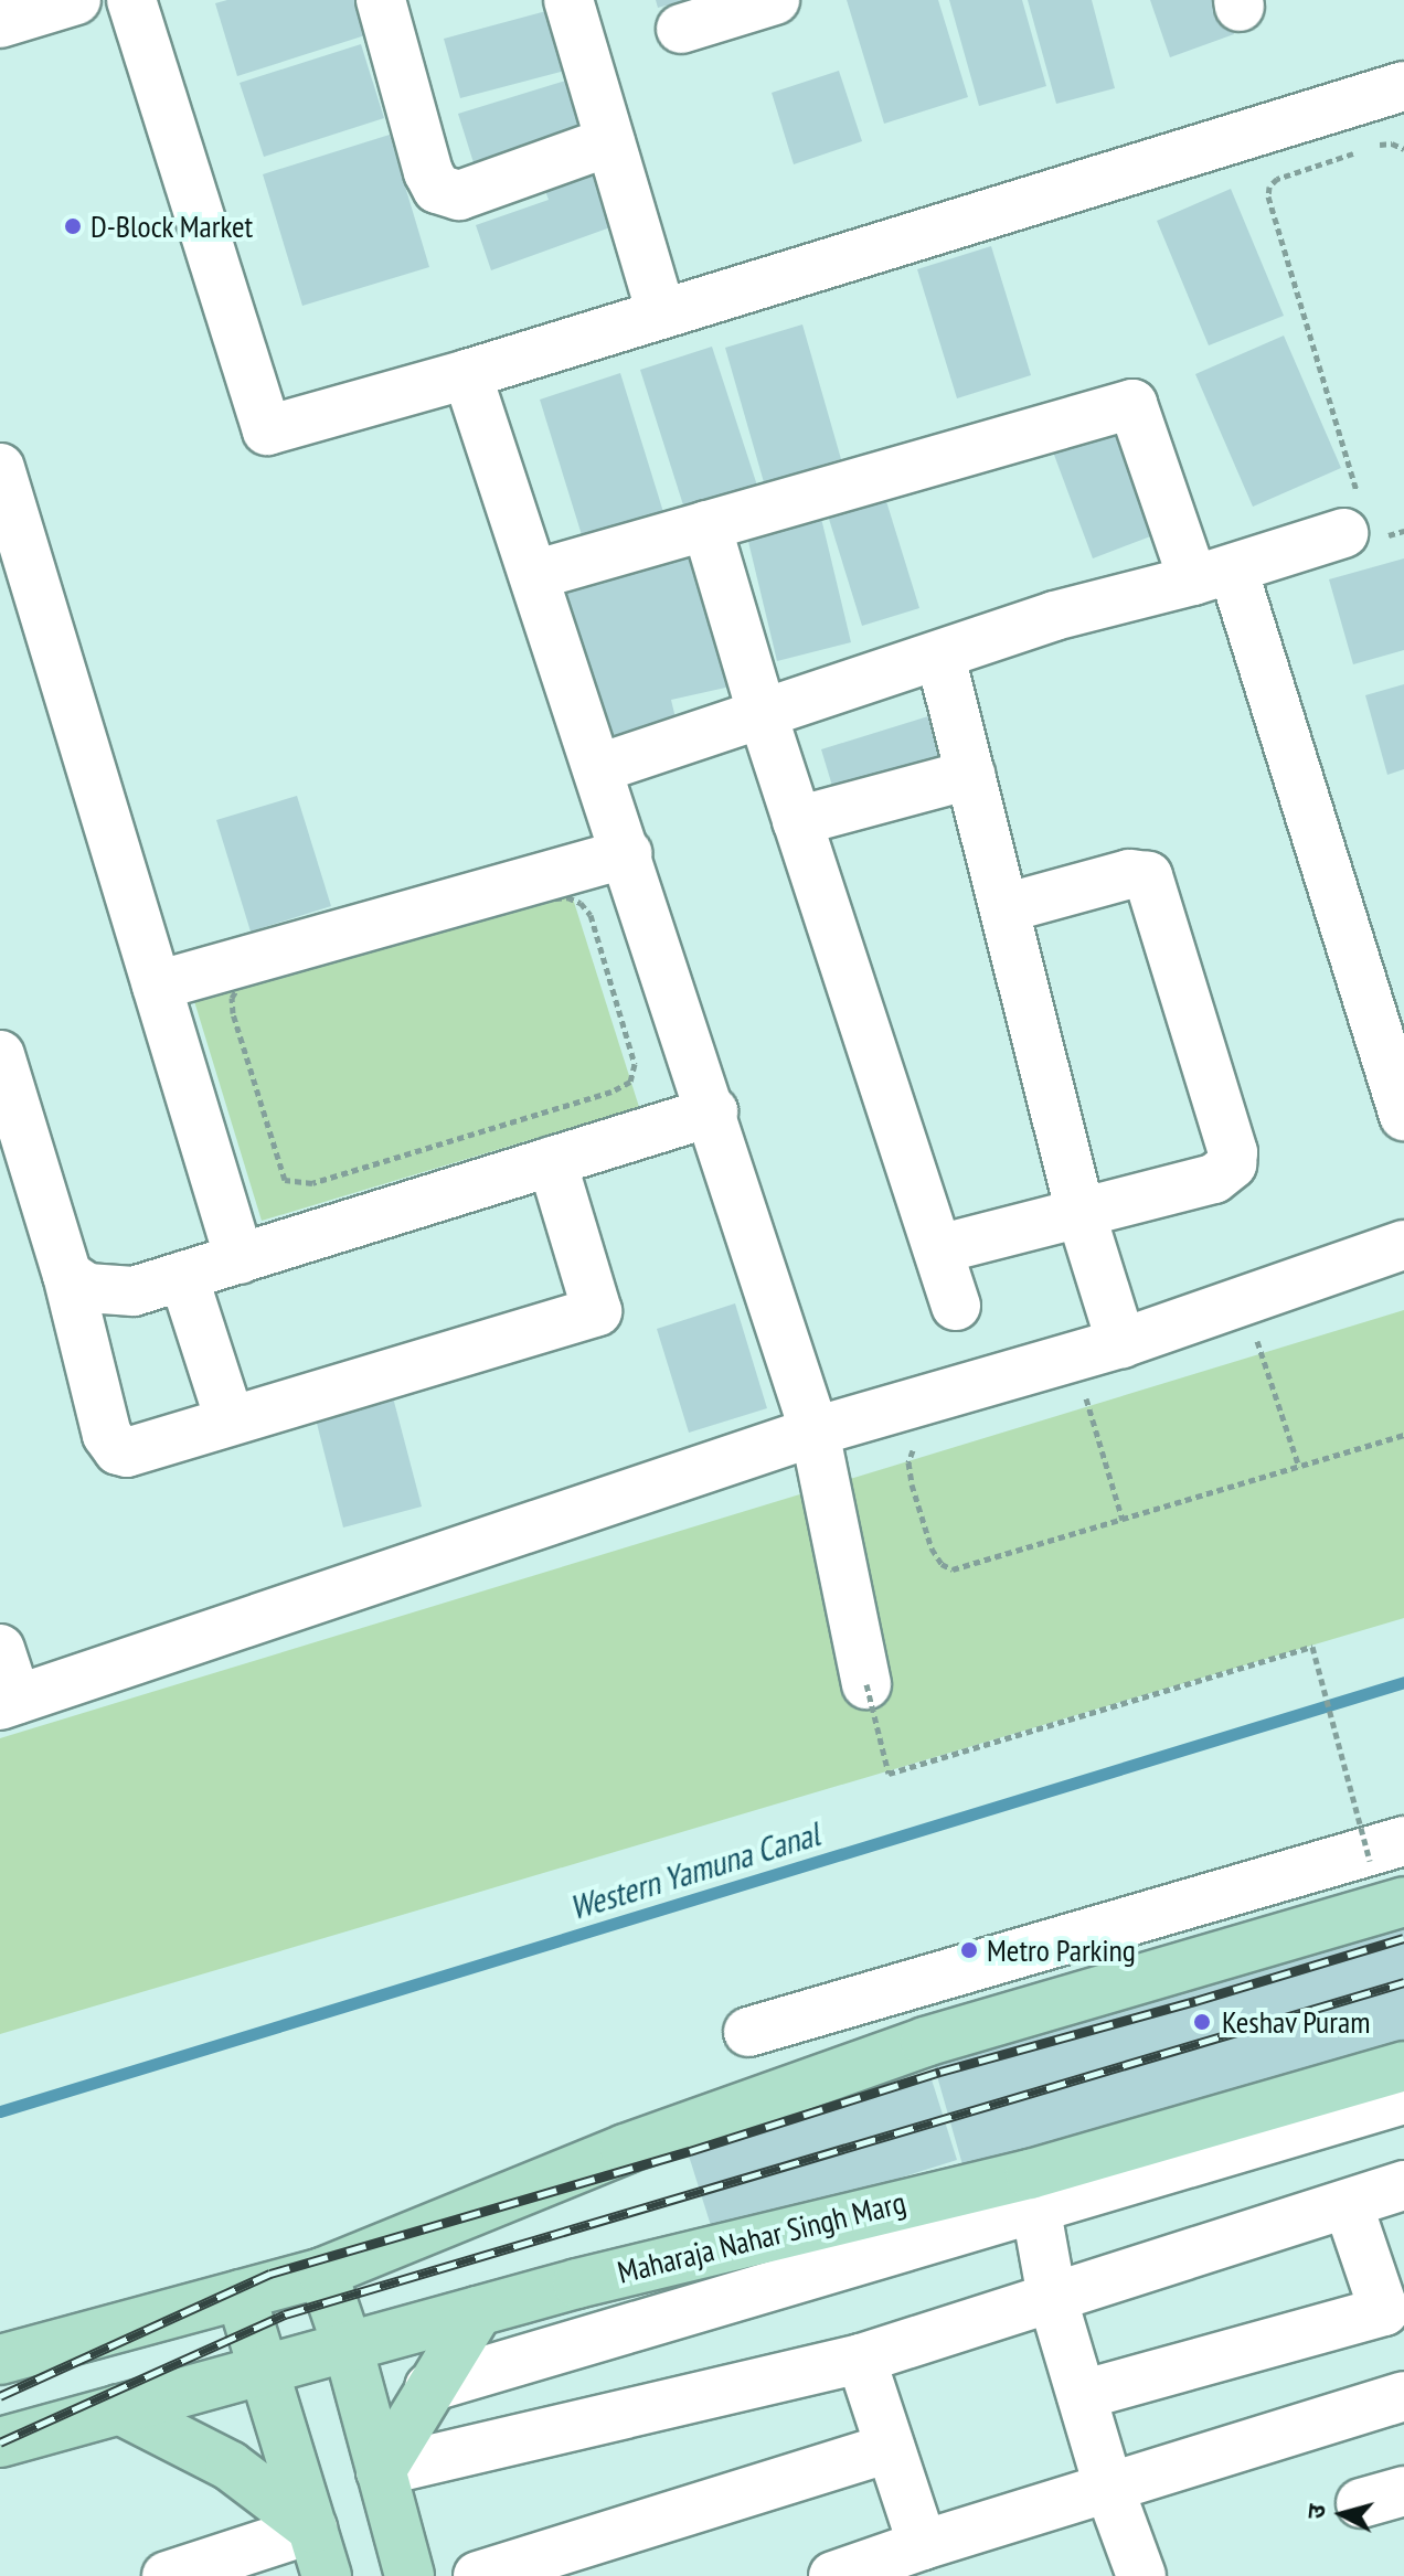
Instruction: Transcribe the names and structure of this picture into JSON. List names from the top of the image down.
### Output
{
  "streets": {
    "main road": ["Maharaja Nahar Singh Marg"]
  },
  "water": ["Western Yamuna Canal"],
  "places": ["D-Block Market", "Metro Parking", "Keshav Puram"],
  "north": "left"
}
